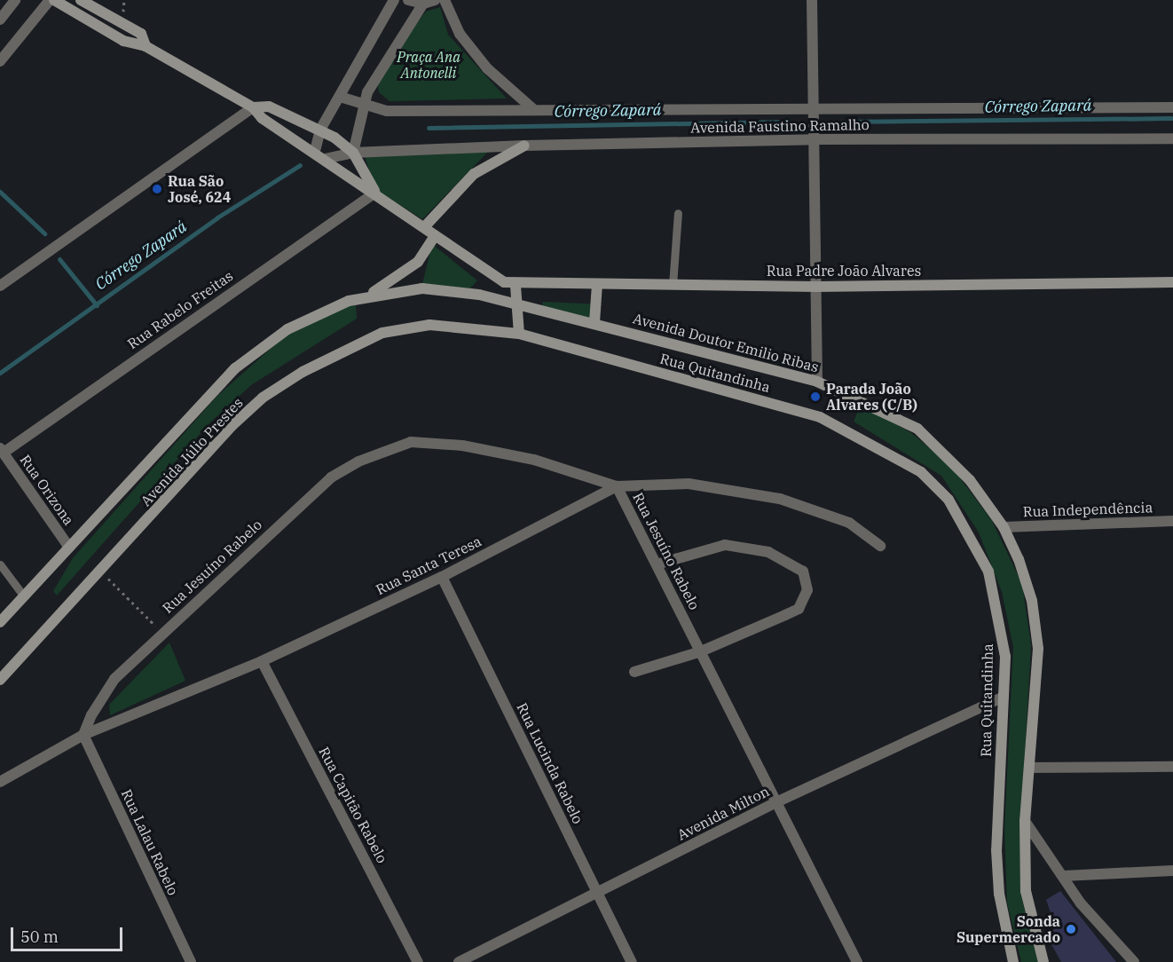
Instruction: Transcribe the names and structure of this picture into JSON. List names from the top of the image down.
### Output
{
  "streets": {
    "main road": [
      "Rua Padre João Alvares",
      "Avenida Doutor Emilio Ribas",
      "Rua Quitandinha",
      "Avenida Júlio Prestes"
    ],
    "street": [
      "Avenida Faustino Ramalho",
      "Rua Rabelo Freitas",
      "Rua Orizona",
      "Rua Independência",
      "Rua Jesuíno Rabelo",
      "Rua Santa Teresa",
      "Rua Lucinda Rabelo",
      "Rua Capitão Rabelo",
      "Avenida Milton",
      "Rua Lalau Rabelo"
    ]
  },
  "crossings": [
    ["Rua Rabelo Freitas", "Rua Orizona"],
    ["Avenida Doutor Emilio Ribas", "Avenida Júlio Prestes"],
    ["Avenida Doutor Emilio Ribas", "Rua Independência"],
    ["Rua Quitandinha", "Avenida Júlio Prestes"],
    ["Rua Quitandinha", "Avenida Milton"],
    ["Avenida Júlio Prestes", "Rua Orizona"],
    ["Rua Jesuíno Rabelo", "Rua Santa Teresa"],
    ["Rua Jesuíno Rabelo", "Avenida Milton"],
    ["Rua Jesuíno Rabelo", "Rua Lalau Rabelo"],
    ["Rua Santa Teresa", "Rua Lucinda Rabelo"],
    ["Rua Santa Teresa", "Rua Capitão Rabelo"],
    ["Rua Santa Teresa", "Rua Lalau Rabelo"],
    ["Rua Lucinda Rabelo", "Avenida Milton"]
  ],
  "water": ["Córrego Zapará"],
  "parks": ["Praça Ana Antonelli"],
  "places": ["Rua São José, 624", "Parada João Alvares (C/B)", "Sonda Supermercado"],
  "scale_bar": "50 m"
}
